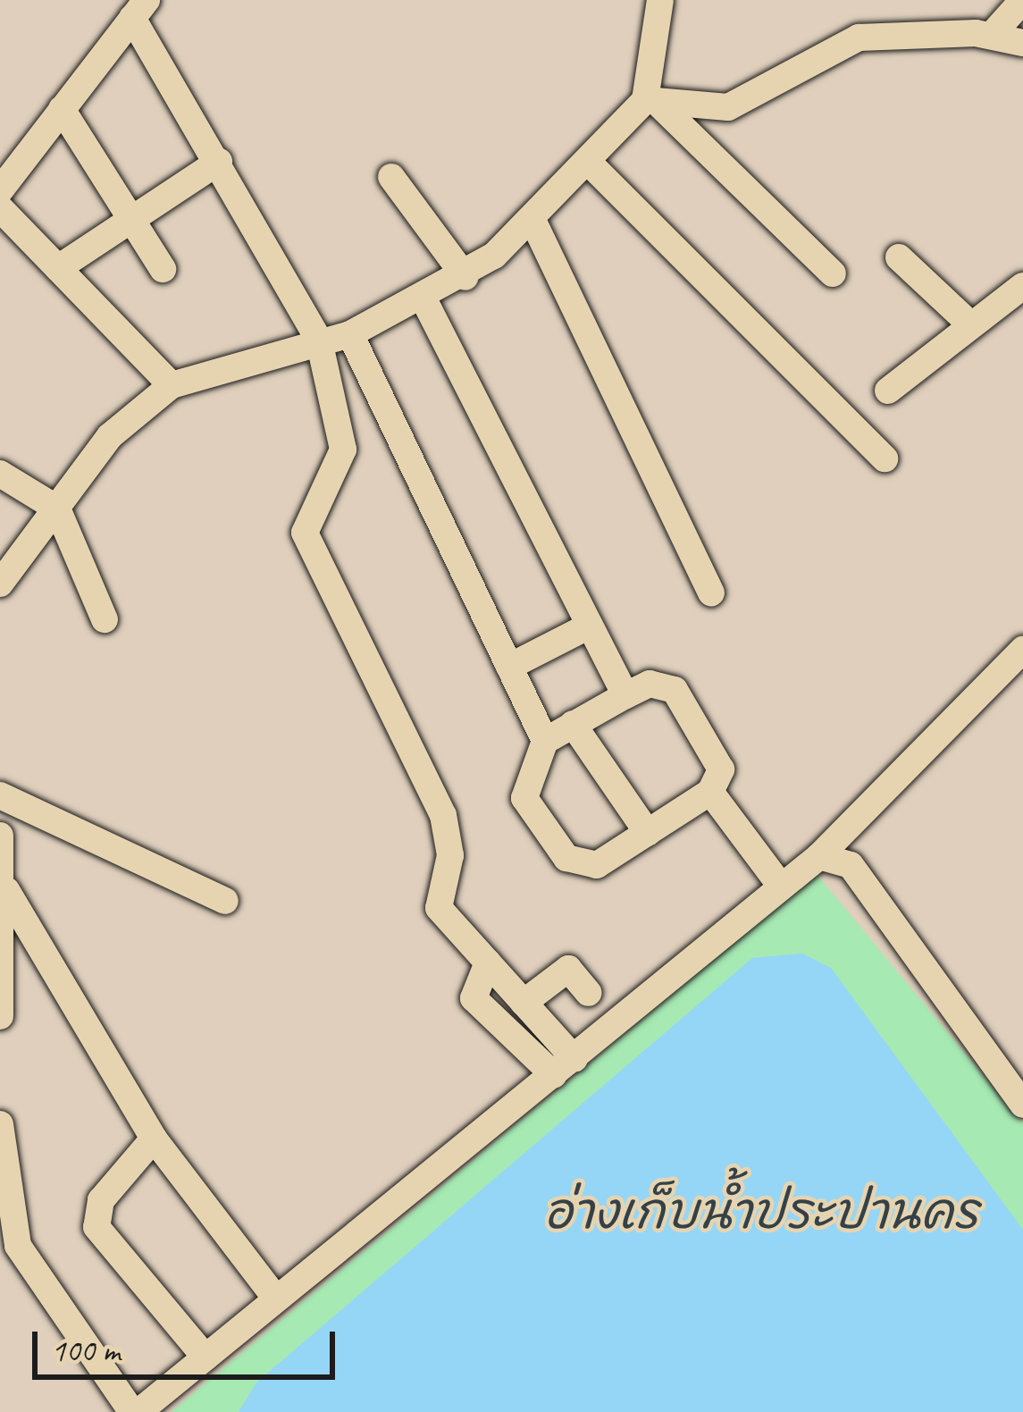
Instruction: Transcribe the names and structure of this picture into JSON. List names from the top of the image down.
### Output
{
  "water": ["อ่างเก็บน้ำประปานคร"],
  "scale_bar": "100 m"
}
